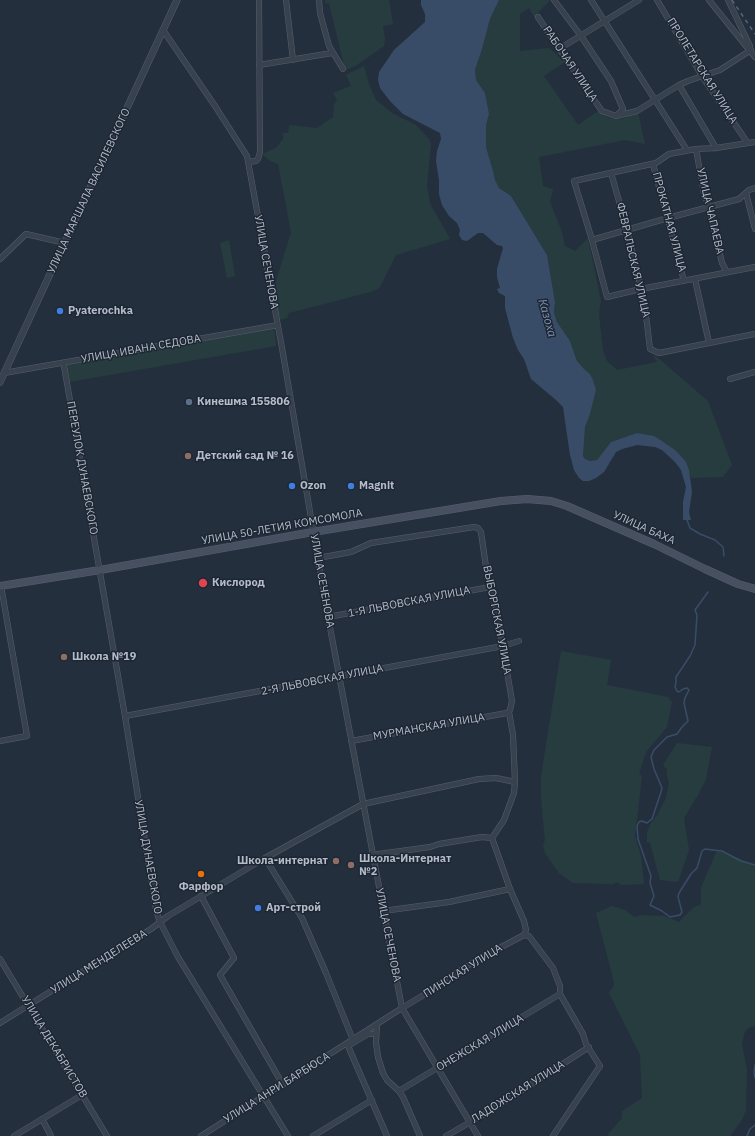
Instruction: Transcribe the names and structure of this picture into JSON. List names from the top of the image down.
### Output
{
  "streets": {
    "main road": ["УЛИЦА 50-ЛЕТИЯ КОМСОМОЛА", "УЛИЦА БАХА"],
    "street": [
      "РАБОЧАЯ УЛИЦА",
      "ПРОЛЕТАРСКАЯ УЛИЦА",
      "УЛИЦА МАРШАЛА ВАСИЛЕВСКОГО",
      "УЛИЦА ЧАПАЕВА",
      "ПРОКАТНАЯ УЛИЦА",
      "ФЕВРАЛЬСКАЯ УЛИЦА",
      "УЛИЦА СЕЧЕНОВА",
      "УЛИЦА ИВАНА СЕДОВА",
      "ПЕРЕУЛОК ДУНАЕВСКОГО",
      "1-Я ЛЬВОВСКАЯ УЛИЦА",
      "ВЫБОРГСКАЯ УЛИЦА",
      "2-Я ЛЬВОВСКАЯ УЛИЦА",
      "МУРМАНСКАЯ УЛИЦА",
      "УЛИЦА ДУНАЕВСКОГО",
      "УЛИЦА МЕНДЕЛЕЕВА",
      "ПИНСКАЯ УЛИЦА",
      "ОНЕЖСКАЯ УЛИЦА",
      "УЛИЦА ДЕКАБРИСТОВ",
      "УЛИЦА АНРИ БАРБЮСА",
      "ЛАДОЖСКАЯ УЛИЦА"
    ]
  },
  "crossings": [
    ["УЛИЦА МАРШАЛА ВАСИЛЕВСКОГО", "УЛИЦА СЕЧЕНОВА"],
    ["УЛИЦА МАРШАЛА ВАСИЛЕВСКОГО", "УЛИЦА ИВАНА СЕДОВА"],
    ["УЛИЦА СЕЧЕНОВА", "УЛИЦА ИВАНА СЕДОВА"],
    ["УЛИЦА СЕЧЕНОВА", "УЛИЦА 50-ЛЕТИЯ КОМСОМОЛА"],
    ["УЛИЦА СЕЧЕНОВА", "1-Я ЛЬВОВСКАЯ УЛИЦА"],
    ["УЛИЦА СЕЧЕНОВА", "ВЫБОРГСКАЯ УЛИЦА"],
    ["УЛИЦА СЕЧЕНОВА", "2-Я ЛЬВОВСКАЯ УЛИЦА"],
    ["УЛИЦА СЕЧЕНОВА", "МУРМАНСКАЯ УЛИЦА"],
    ["УЛИЦА СЕЧЕНОВА", "УЛИЦА МЕНДЕЛЕЕВА"],
    ["УЛИЦА СЕЧЕНОВА", "ПИНСКАЯ УЛИЦА"],
    ["УЛИЦА СЕЧЕНОВА", "ОНЕЖСКАЯ УЛИЦА"],
    ["УЛИЦА СЕЧЕНОВА", "ЛАДОЖСКАЯ УЛИЦА"],
    ["ПЕРЕУЛОК ДУНАЕВСКОГО", "УЛИЦА 50-ЛЕТИЯ КОМСОМОЛА"],
    ["ПЕРЕУЛОК ДУНАЕВСКОГО", "УЛИЦА ДУНАЕВСКОГО"],
    ["УЛИЦА 50-ЛЕТИЯ КОМСОМОЛА", "УЛИЦА БАХА"],
    ["УЛИЦА 50-ЛЕТИЯ КОМСОМОЛА", "УЛИЦА ДУНАЕВСКОГО"],
    ["1-Я ЛЬВОВСКАЯ УЛИЦА", "ВЫБОРГСКАЯ УЛИЦА"],
    ["ВЫБОРГСКАЯ УЛИЦА", "2-Я ЛЬВОВСКАЯ УЛИЦА"],
    ["ВЫБОРГСКАЯ УЛИЦА", "МУРМАНСКАЯ УЛИЦА"],
    ["ВЫБОРГСКАЯ УЛИЦА", "УЛИЦА МЕНДЕЛЕЕВА"],
    ["2-Я ЛЬВОВСКАЯ УЛИЦА", "УЛИЦА ДУНАЕВСКОГО"],
    ["УЛИЦА ДУНАЕВСКОГО", "УЛИЦА МЕНДЕЛЕЕВА"],
    ["УЛИЦА ДУНАЕВСКОГО", "УЛИЦА АНРИ БАРБЮСА"],
    ["УЛИЦА МЕНДЕЛЕЕВА", "УЛИЦА ДЕКАБРИСТОВ"],
    ["ПИНСКАЯ УЛИЦА", "УЛИЦА АНРИ БАРБЮСА"]
  ],
  "water": ["Казоха"],
  "places": [
    "Pyaterochka",
    "Кинешма 155806",
    "Детский сад № 16",
    "Ozon",
    "Magnit",
    "Кислород",
    "Школа №19",
    "Школа-интернат",
    "Школа-Интернат №2",
    "Фарфор",
    "Арт-строй"
  ]
}
